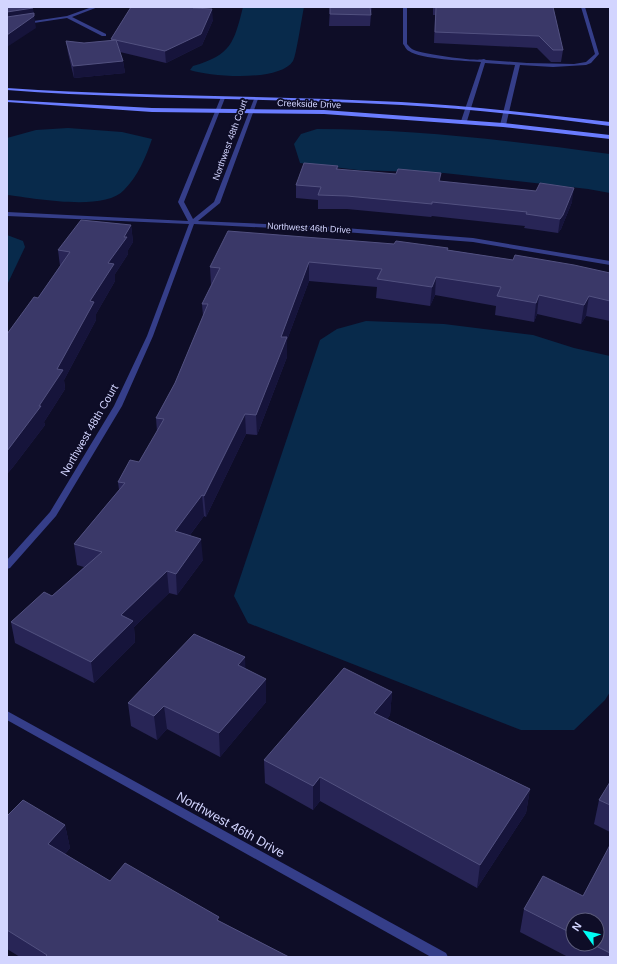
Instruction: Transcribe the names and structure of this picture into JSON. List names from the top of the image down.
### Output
{
  "streets": {
    "street": ["Creekside Drive", "Northwest 48th Court", "Northwest 46th Drive"]
  },
  "crossings": [
    ["Creekside Drive", "Northwest 48th Court"],
    ["Northwest 48th Court", "Northwest 46th Drive"]
  ],
  "north": "top left"
}
